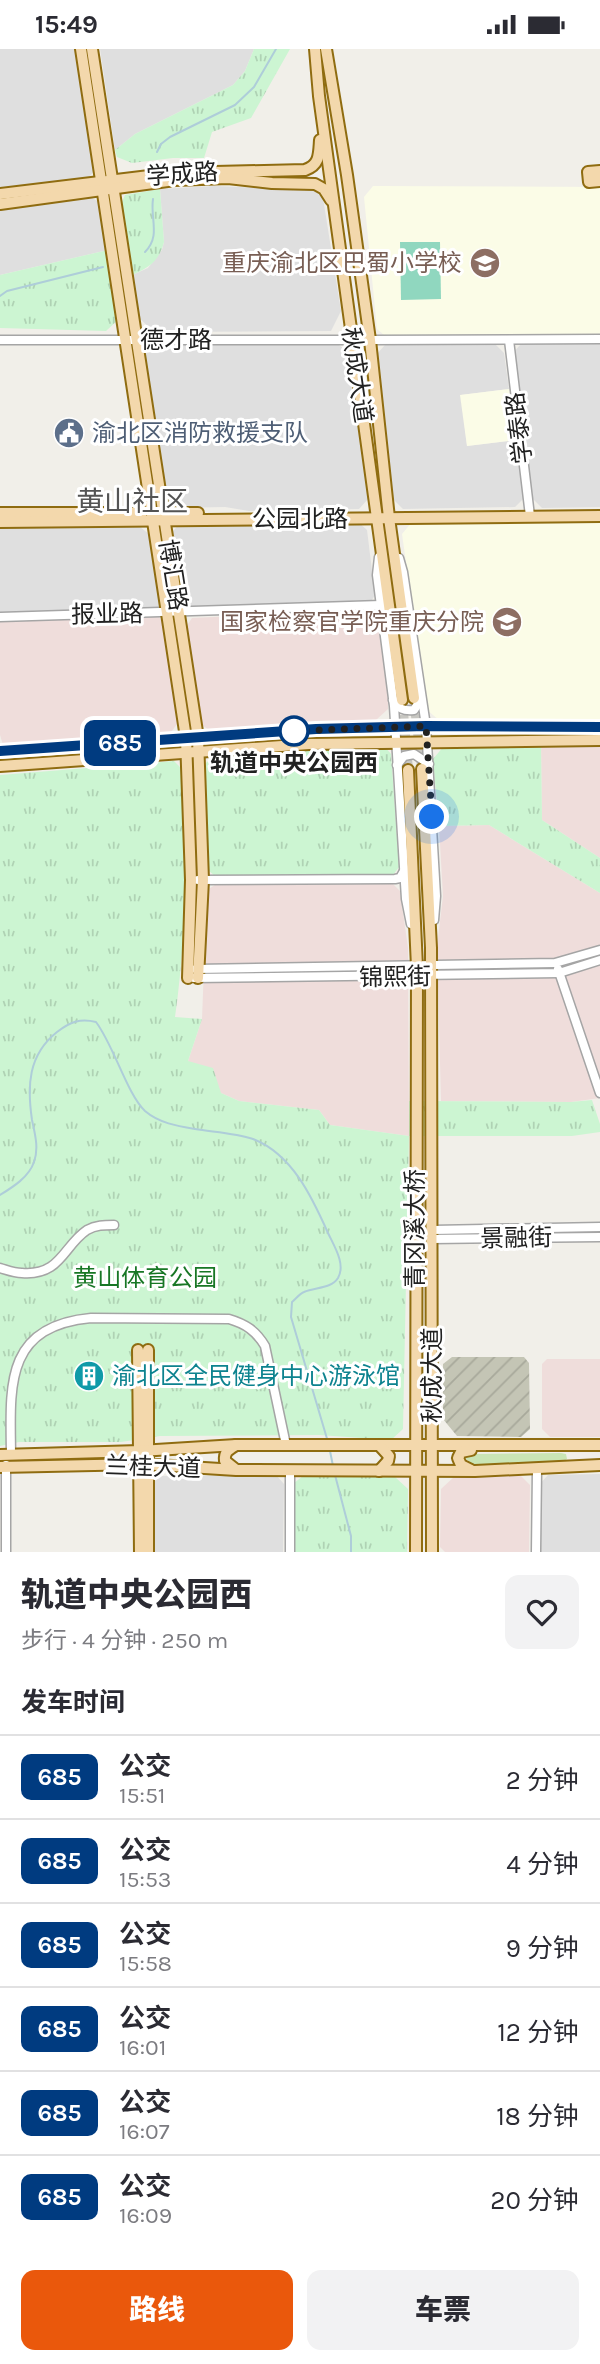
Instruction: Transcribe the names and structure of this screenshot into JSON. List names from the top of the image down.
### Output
{
  "streets": {
    "main road": [
      "学成路",
      "秋成大道",
      "公园北路",
      "博汇路",
      "青冈溪大桥",
      "兰桂大道"
    ],
    "street": [
      "德才路",
      "学泰路",
      "报业路",
      "锦熙街",
      "景融街"
    ]
  },
  "crossings": [
    ["学成路", "秋成大道"],
    ["学成路", "博汇路"],
    ["德才路", "秋成大道"],
    ["德才路", "博汇路"],
    ["秋成大道", "公园北路"],
    ["秋成大道", "青冈溪大桥"],
    ["秋成大道", "景融街"],
    ["学泰路", "公园北路"],
    ["公园北路", "博汇路"],
    ["博汇路", "报业路"],
    ["博汇路", "锦熙街"],
    ["锦熙街", "青冈溪大桥"]
  ],
  "districts": ["黄山社区"],
  "parks": ["黄山体育公园"],
  "places": {
    "school or university": ["重庆渝北区巴蜀小学校", "国家检察官学院重庆分院"],
    "public building": ["渝北区消防救援支队"],
    "other": ["轨道中央公园西"],
    "building": ["渝北区全民健身中心游泳馆"]
  },
  "lines": ["bus line 685"],
  "page": {
    "status": "15:49",
    "on_map": "685",
    "heading": [
      ["轨道中央公园西", "步行 · 4 分钟 · 250 m"],
      "发车时间"
    ],
    "list": [
      {
        "mark": "685",
        "name": "公交",
        "note": "15:51",
        "value": "2 分钟"
      },
      {
        "mark": "685",
        "name": "公交",
        "note": "15:53",
        "value": "4 分钟"
      },
      {
        "mark": "685",
        "name": "公交",
        "note": "15:58",
        "value": "9 分钟"
      },
      {
        "mark": "685",
        "name": "公交",
        "note": "16:01",
        "value": "12 分钟"
      },
      {
        "mark": "685",
        "name": "公交",
        "note": "16:07",
        "value": "18 分钟"
      },
      {
        "mark": "685",
        "name": "公交",
        "note": "16:09",
        "value": "20 分钟"
      }
    ],
    "buttons": ["路线", "车票"]
  }
}
